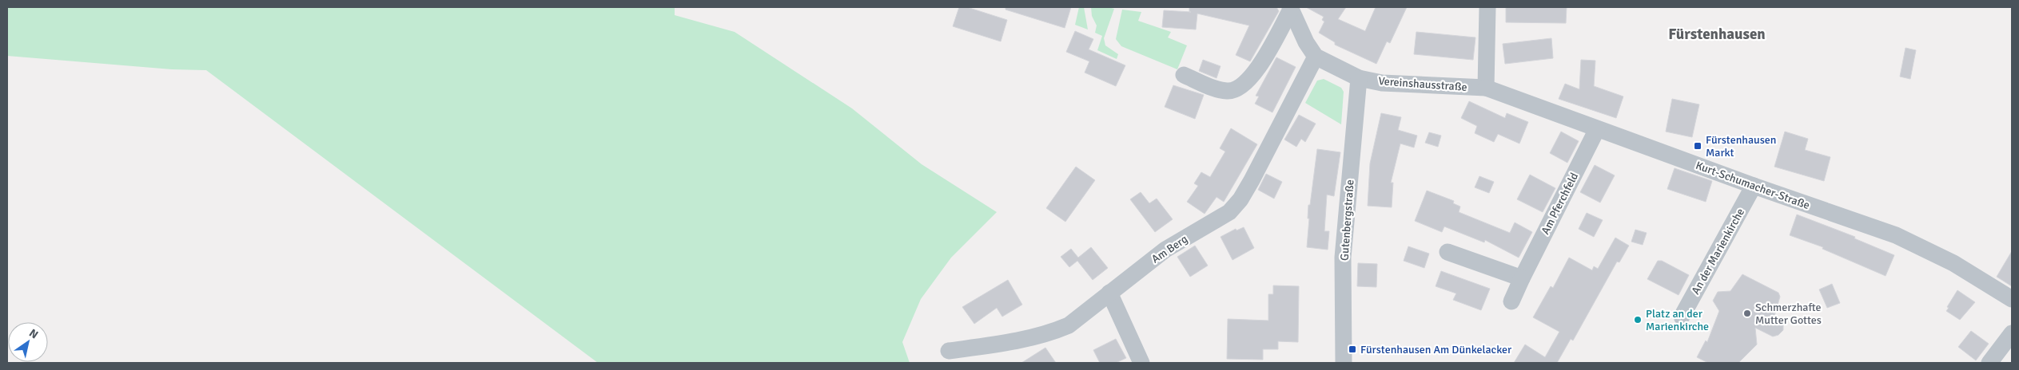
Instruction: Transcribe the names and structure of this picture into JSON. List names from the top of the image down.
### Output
{
  "streets": {
    "street": [
      "Vereinshausstraße",
      "Kurt-Schumacher-Straße",
      "Am Pferchfeld",
      "Gutenbergstraße",
      "Am Berg",
      "An der Marienkirche"
    ]
  },
  "crossings": [
    ["Vereinshausstraße", "Kurt-Schumacher-Straße"],
    ["Vereinshausstraße", "Gutenbergstraße"],
    ["Vereinshausstraße", "Am Berg"],
    ["Kurt-Schumacher-Straße", "Am Pferchfeld"],
    ["Kurt-Schumacher-Straße", "An der Marienkirche"]
  ],
  "districts": ["Fürstenhausen"],
  "places": {
    "transit": ["Fürstenhausen Markt", "Fürstenhausen Am Dünkelacker"],
    "other": ["Schmerzhafte Mutter Gottes", "Platz an der Marienkirche"]
  },
  "north": "top right"
}
